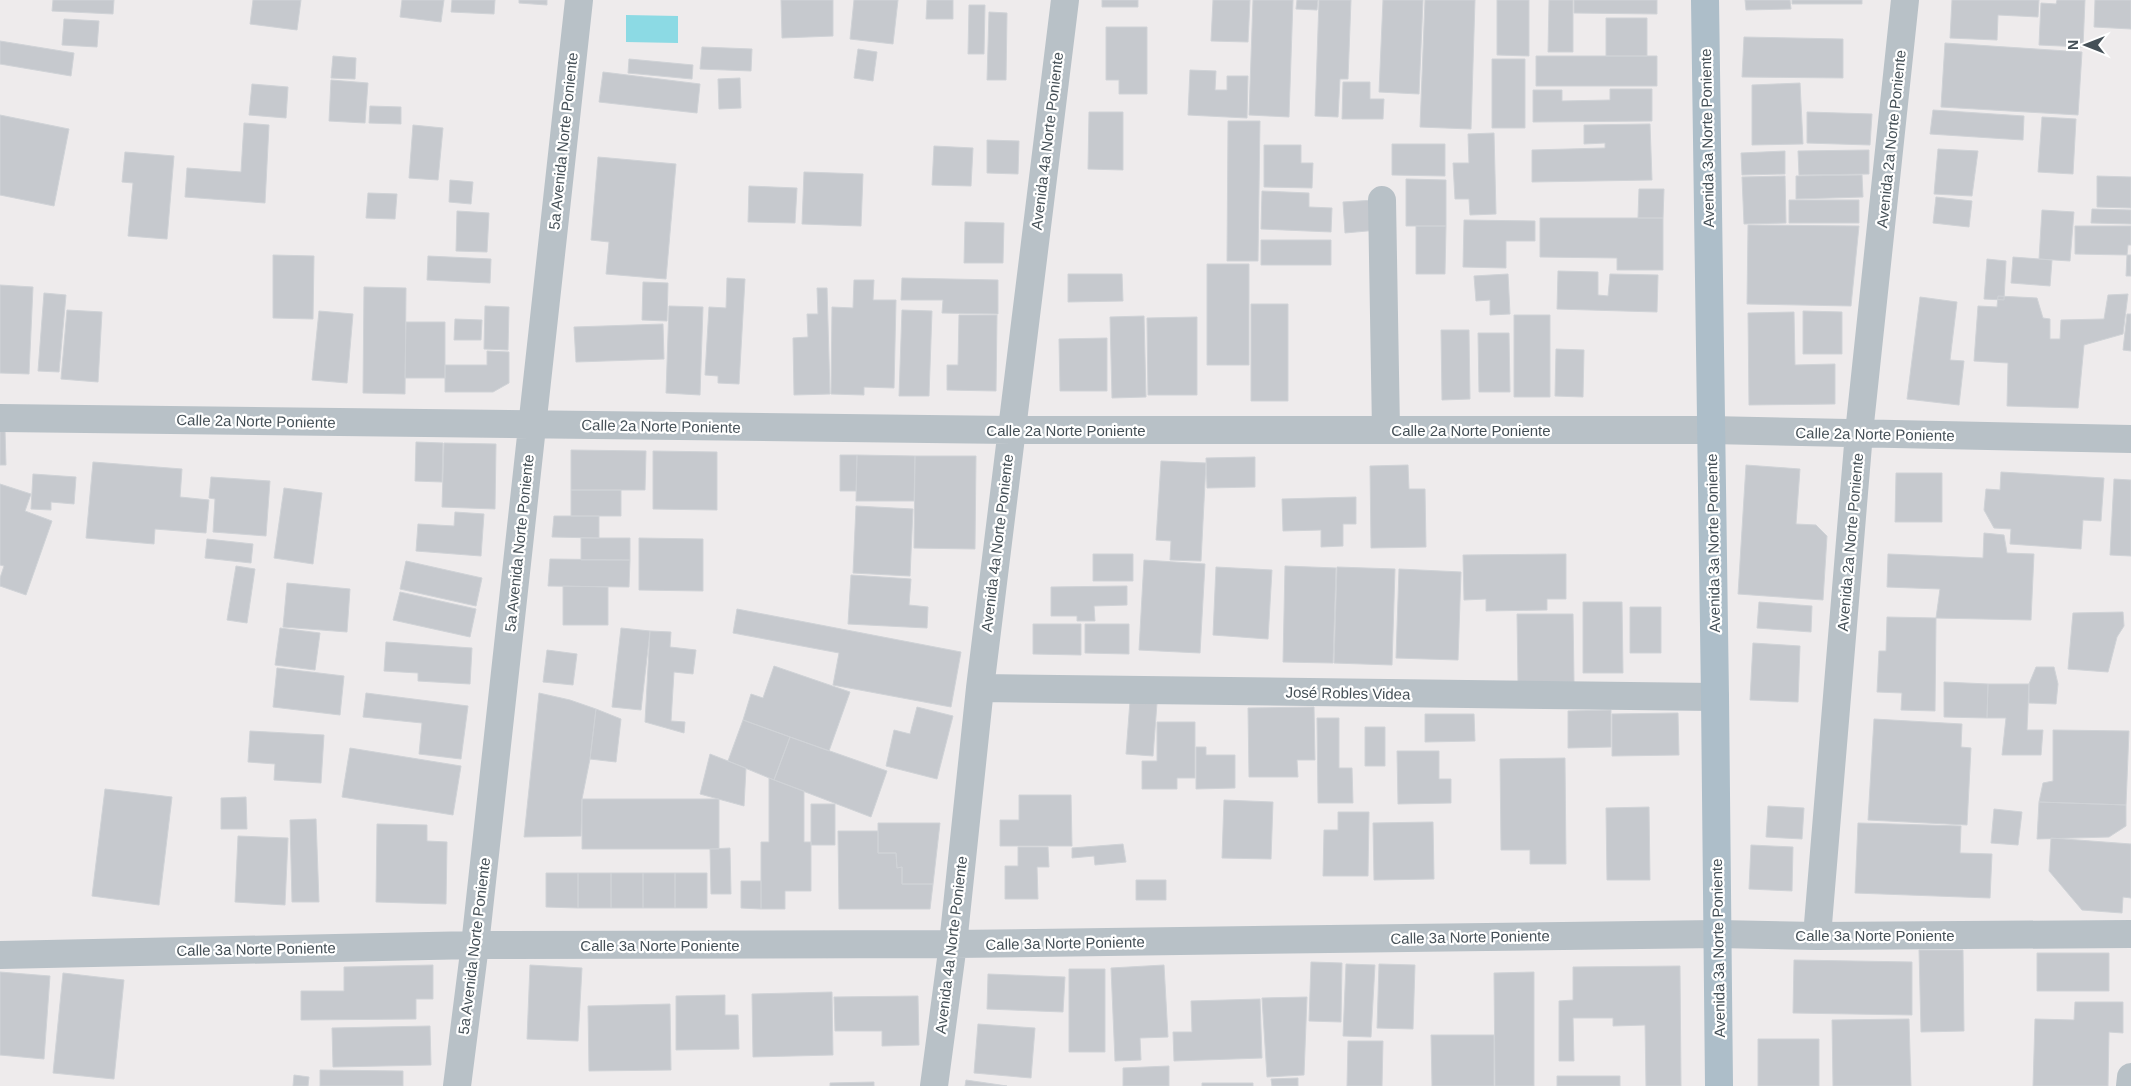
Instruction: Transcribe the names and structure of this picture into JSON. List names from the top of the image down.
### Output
{
  "streets": {
    "main road": ["Avenida 3a Norte Poniente"],
    "street": [
      "Avenida 2a Norte Poniente",
      "5a Avenida Norte Poniente",
      "Avenida 4a Norte Poniente",
      "Calle 2a Norte Poniente",
      "José Robles Videa",
      "Calle 3a Norte Poniente"
    ]
  },
  "crossings": [
    ["Avenida 3a Norte Poniente", "Calle 2a Norte Poniente"],
    ["Avenida 3a Norte Poniente", "José Robles Videa"],
    ["Avenida 3a Norte Poniente", "Calle 3a Norte Poniente"],
    ["Avenida 2a Norte Poniente", "Calle 2a Norte Poniente"],
    ["Avenida 2a Norte Poniente", "Calle 3a Norte Poniente"],
    ["5a Avenida Norte Poniente", "Calle 2a Norte Poniente"],
    ["5a Avenida Norte Poniente", "Calle 3a Norte Poniente"],
    ["Avenida 4a Norte Poniente", "Calle 2a Norte Poniente"],
    ["Avenida 4a Norte Poniente", "José Robles Videa"],
    ["Avenida 4a Norte Poniente", "Calle 3a Norte Poniente"]
  ],
  "north": "left"
}
